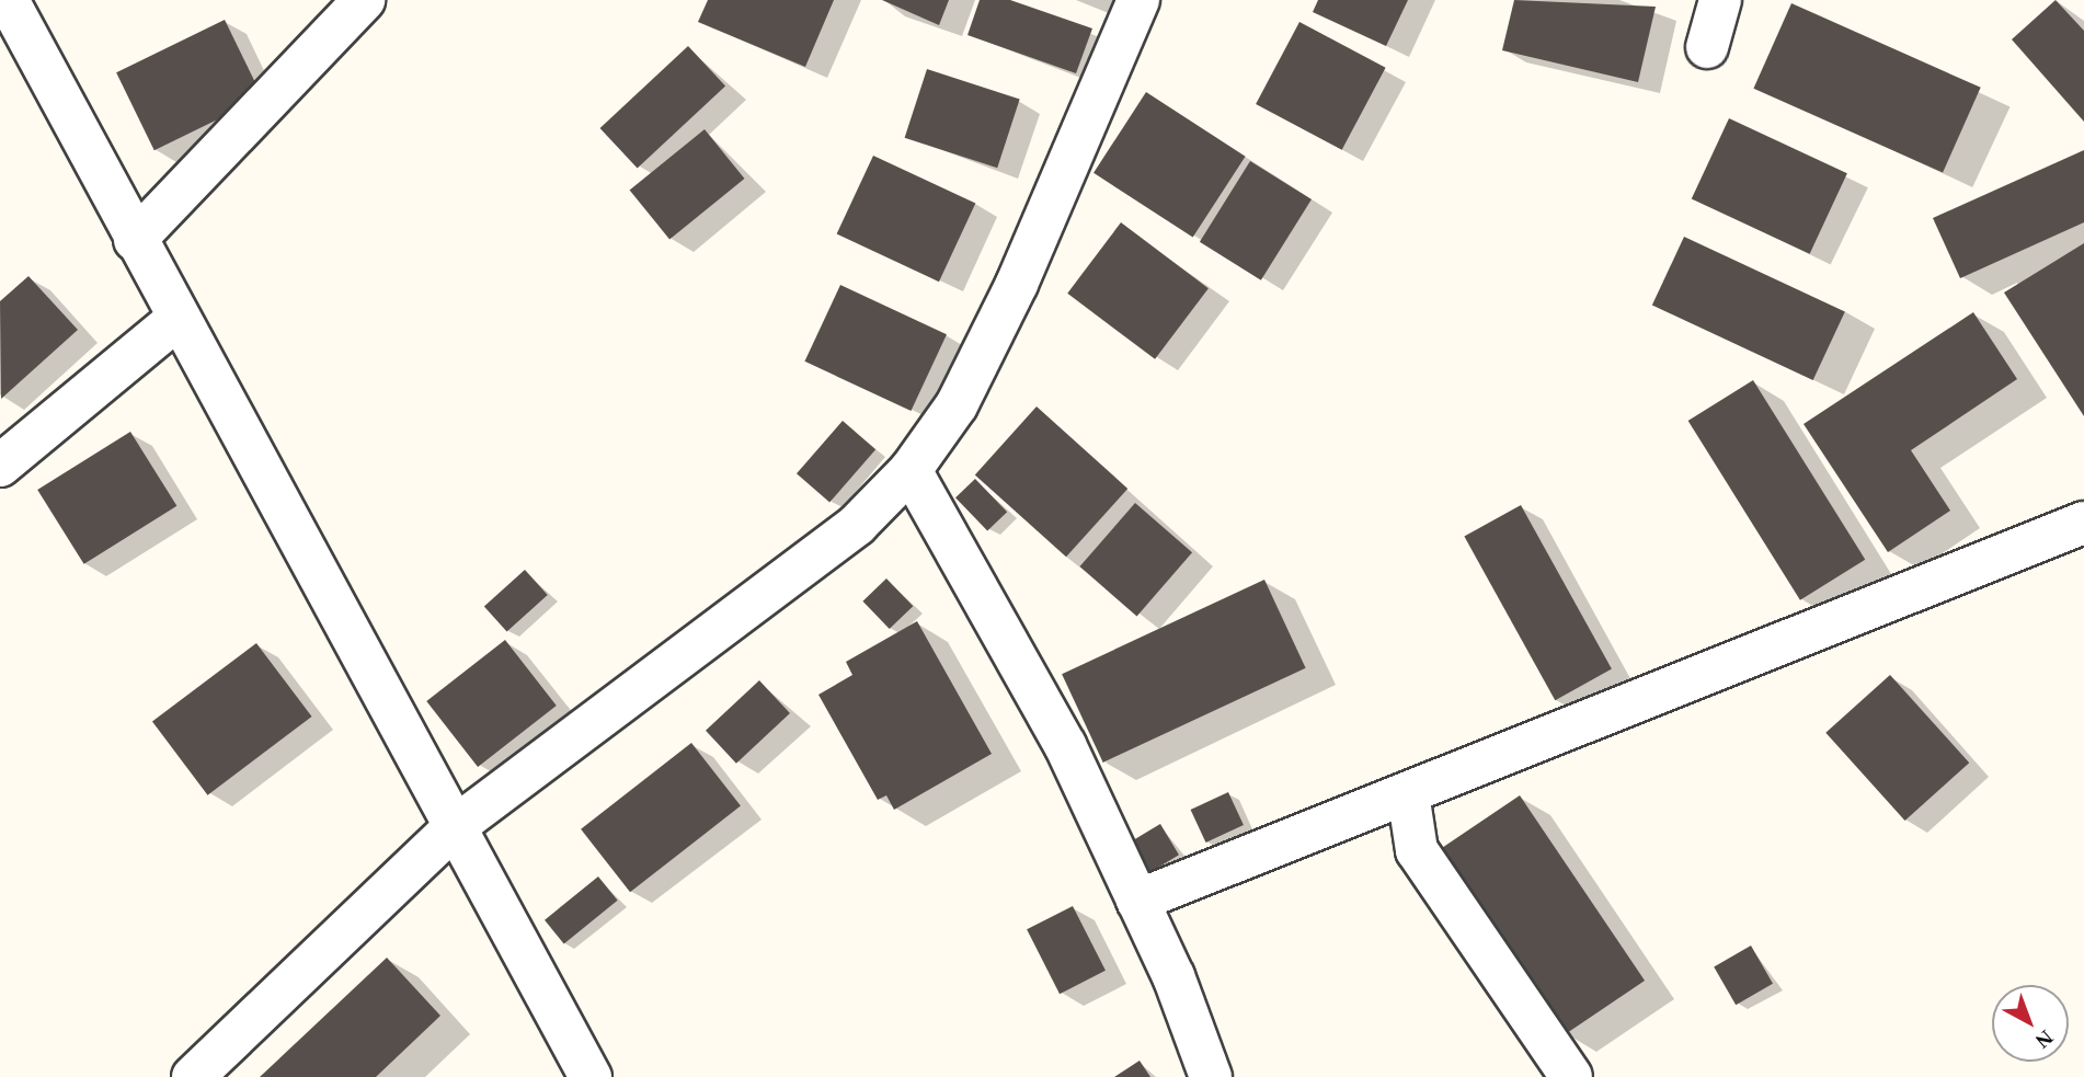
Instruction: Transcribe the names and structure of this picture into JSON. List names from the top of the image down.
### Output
{
  "north": "bottom right"
}
